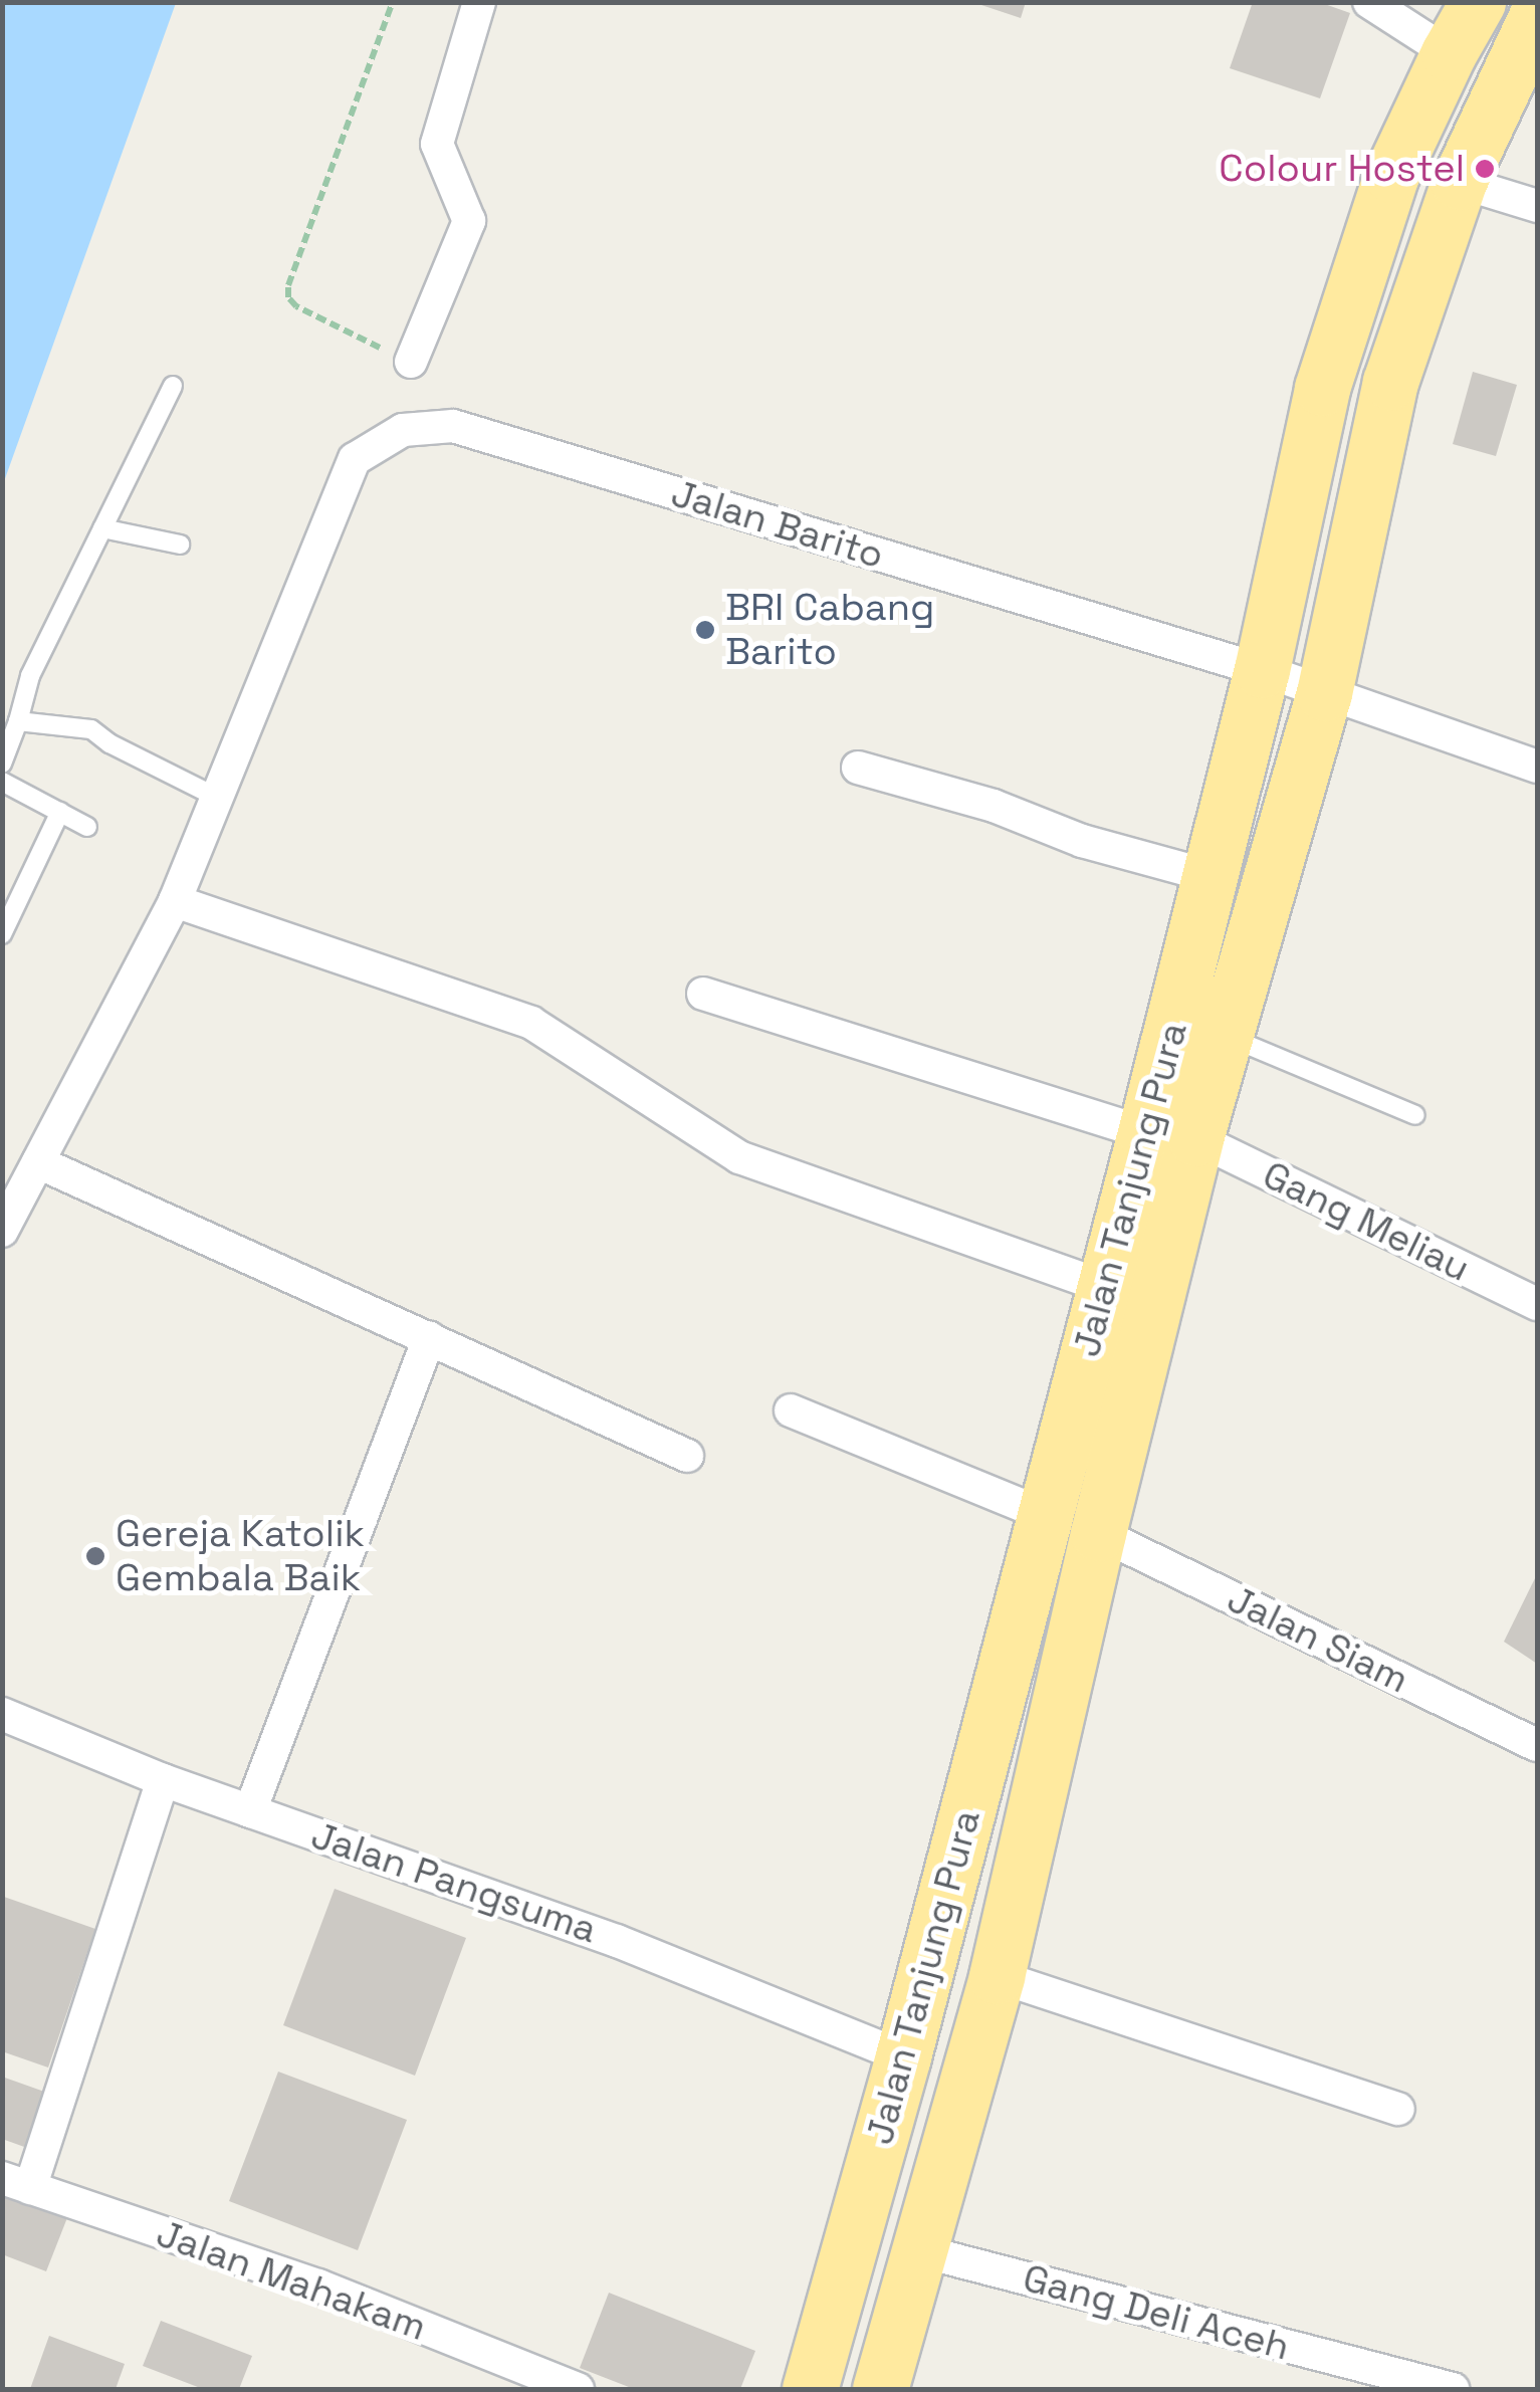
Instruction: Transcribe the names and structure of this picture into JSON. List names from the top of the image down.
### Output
{
  "streets": {
    "highway": ["Jalan Tanjung Pura"],
    "street": [
      "Jalan Barito",
      "Gang Meliau",
      "Jalan Siam",
      "Jalan Pangsuma",
      "Jalan Mahakam",
      "Gang Deli Aceh"
    ]
  },
  "crossings": [
    ["Jalan Barito", "Jalan Tanjung Pura"],
    ["Jalan Tanjung Pura", "Gang Meliau"],
    ["Jalan Tanjung Pura", "Jalan Siam"],
    ["Jalan Tanjung Pura", "Jalan Pangsuma"],
    ["Jalan Tanjung Pura", "Gang Deli Aceh"]
  ],
  "places": ["Colour Hostel", "BRI Cabang Barito", "Gereja Katolik Gembala Baik"]
}
